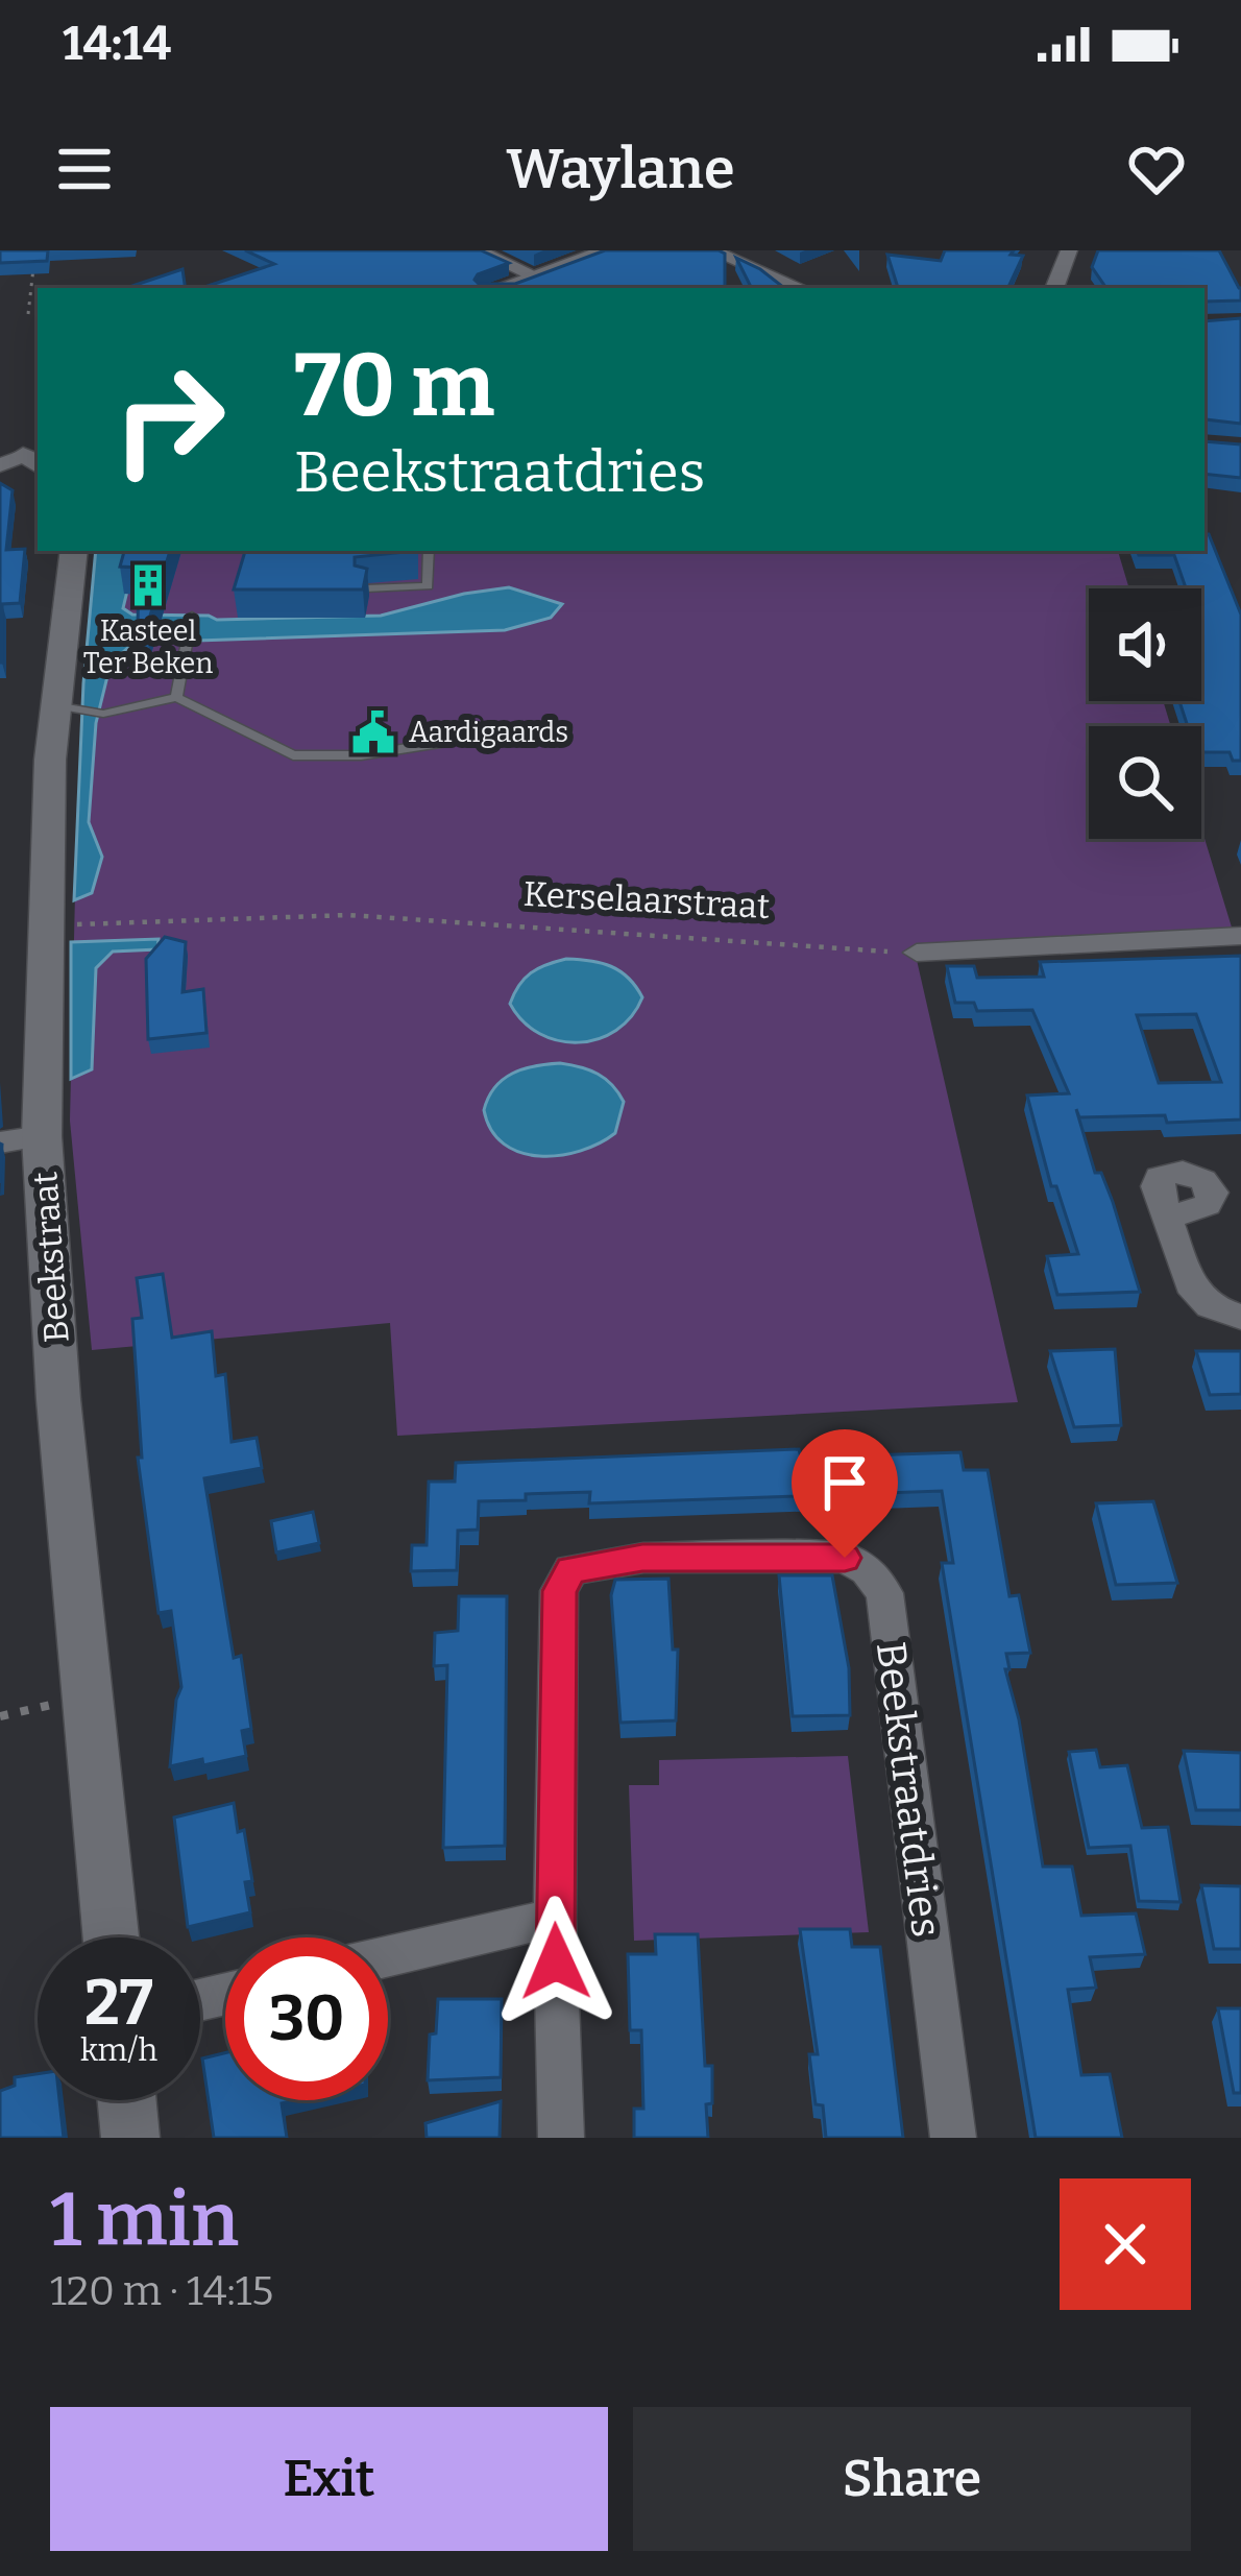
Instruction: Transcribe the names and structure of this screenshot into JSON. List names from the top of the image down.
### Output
{
  "streets": {
    "street": ["Beekstraat", "Beekstraatdries"],
    "path": ["Kerselaarstraat"]
  },
  "crossings": [
    ["Kerselaarstraat", "Beekstraat"]
  ],
  "places": {
    "building": ["Kasteel Ter Beken"],
    "public building": ["Aardigaards"]
  },
  "page": {
    "status": "14:14",
    "header": "Waylane",
    "turn": ["70 m", "Beekstraatdries"],
    "speed": "27 km/h",
    "limit": "30",
    "heading": ["1 min", "120 m · 14:15"],
    "buttons": ["Exit", "Share"]
  }
}
